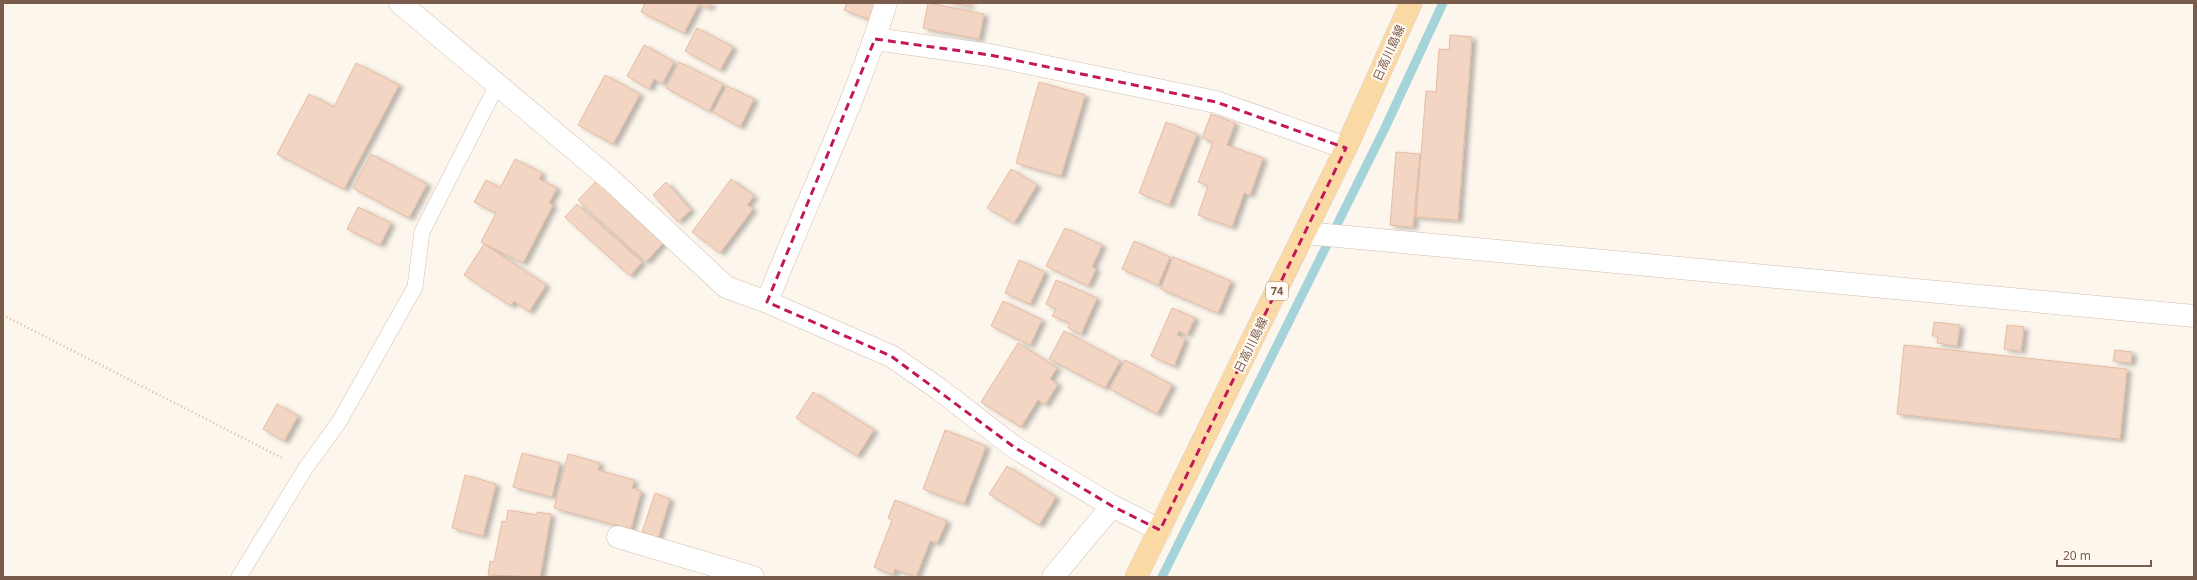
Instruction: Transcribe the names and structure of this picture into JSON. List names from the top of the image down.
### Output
{
  "streets": {
    "main road": ["日高川島線", "74"]
  },
  "scale_bar": "20 m"
}
